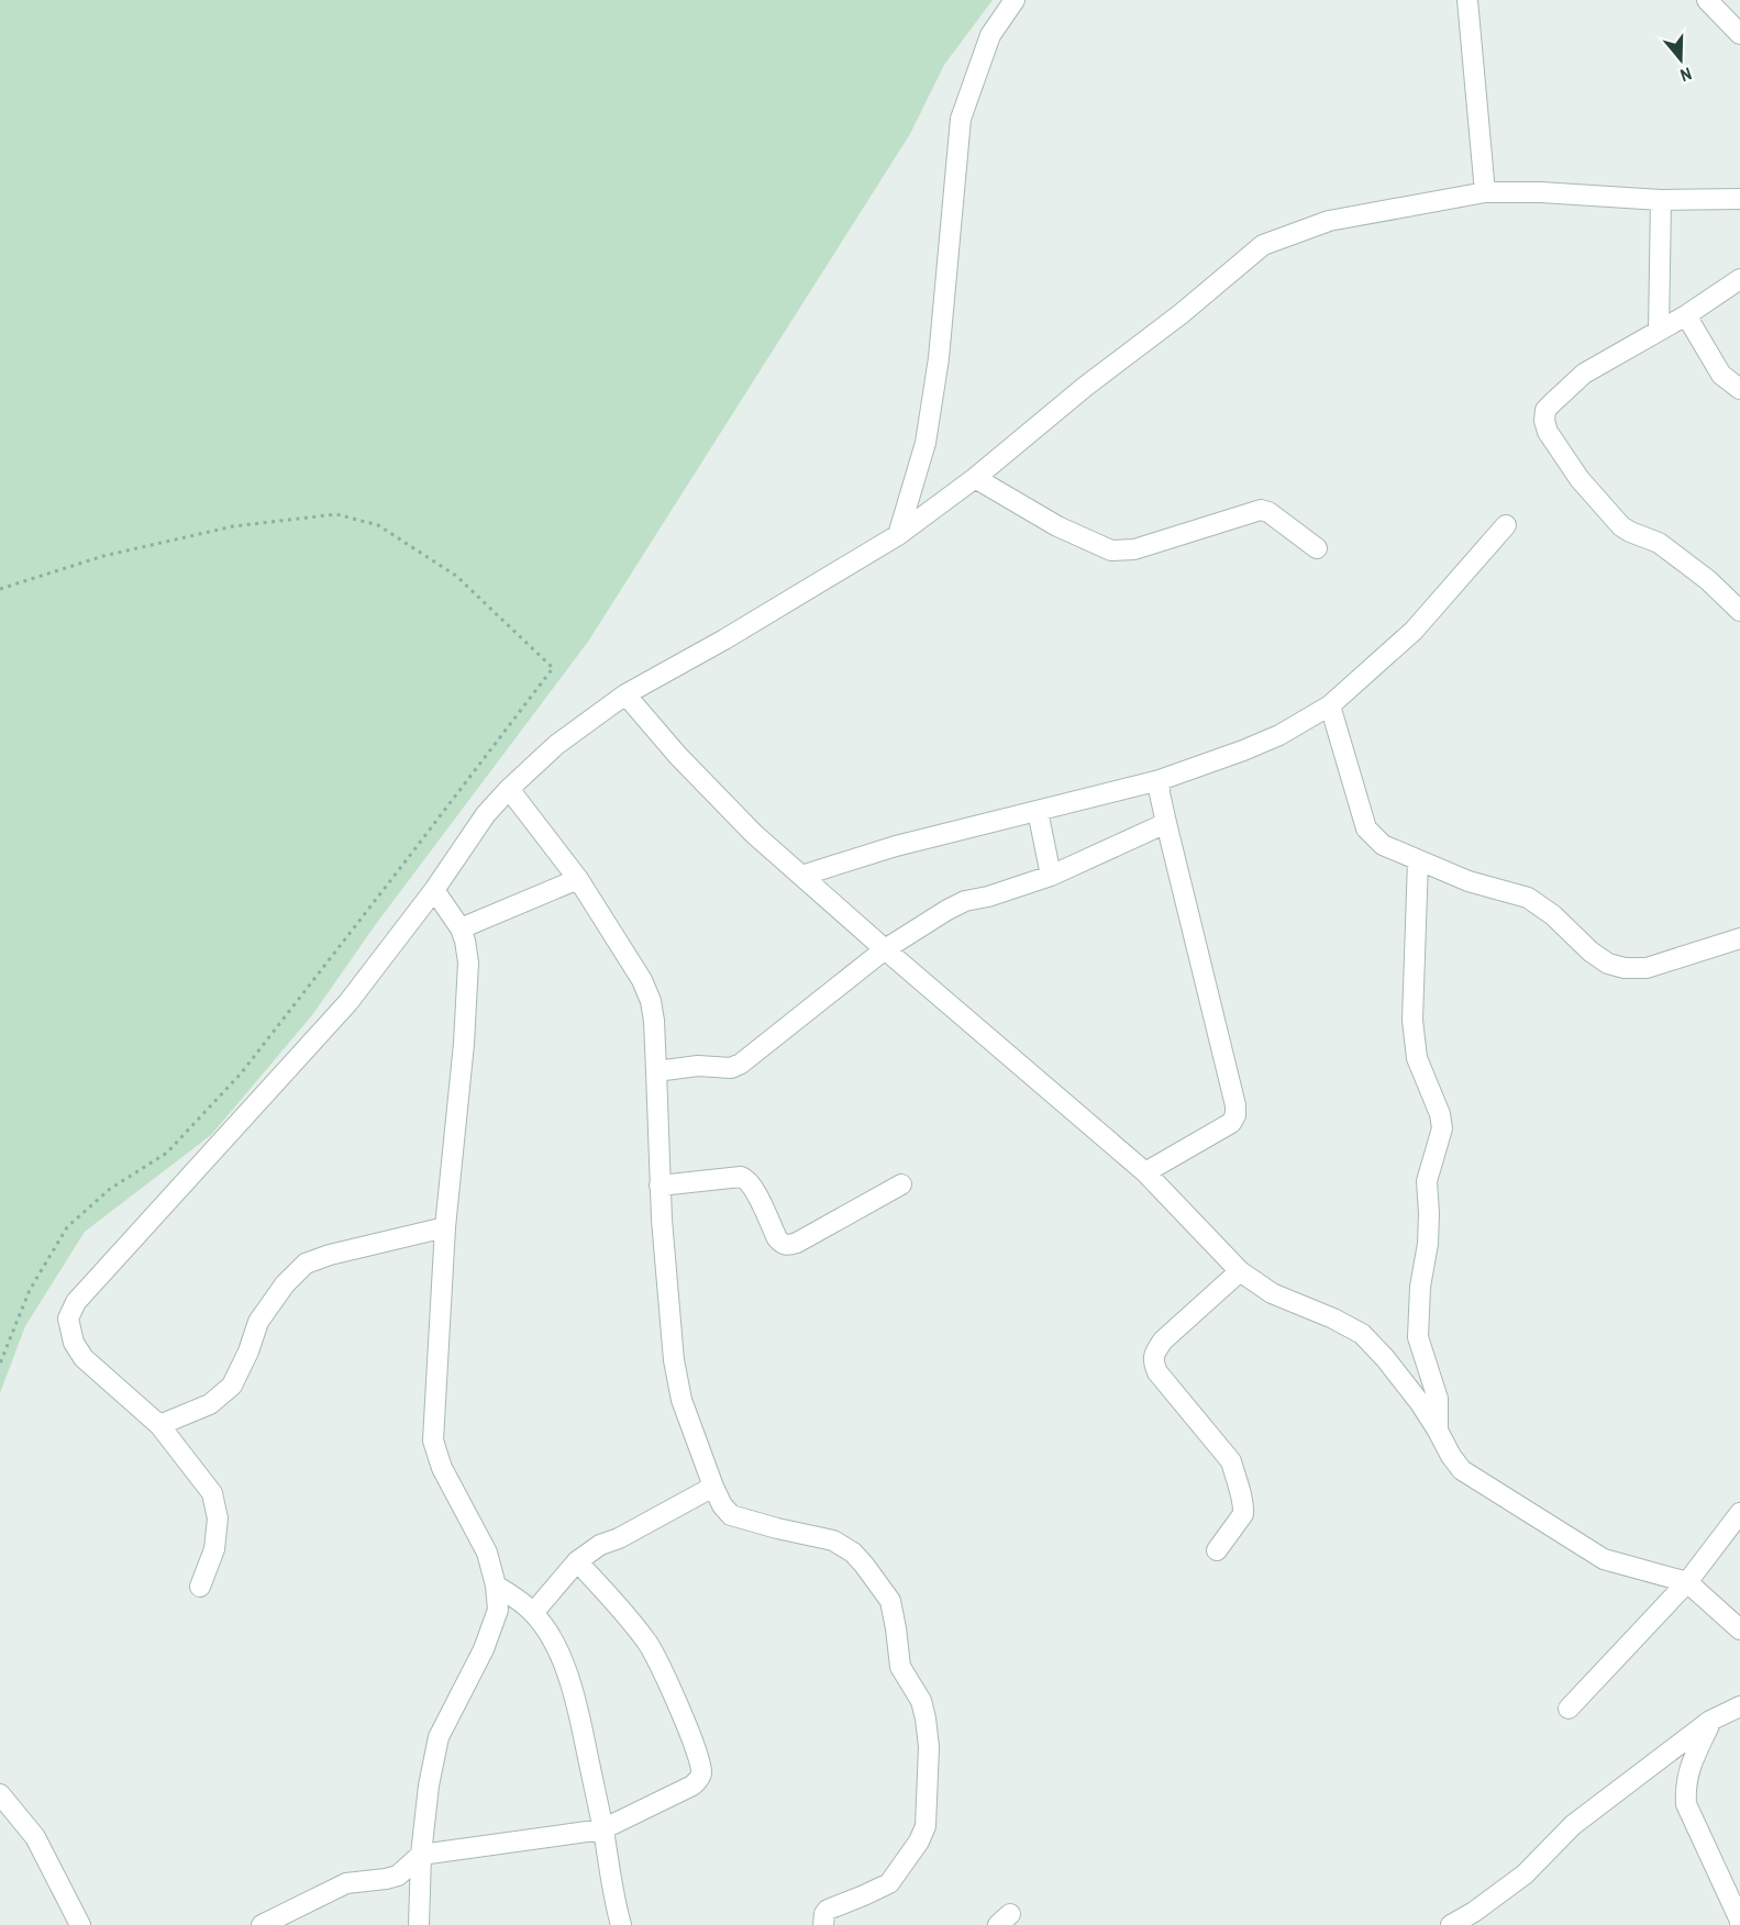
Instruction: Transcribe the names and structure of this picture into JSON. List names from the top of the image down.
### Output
{
  "north": "bottom"
}
